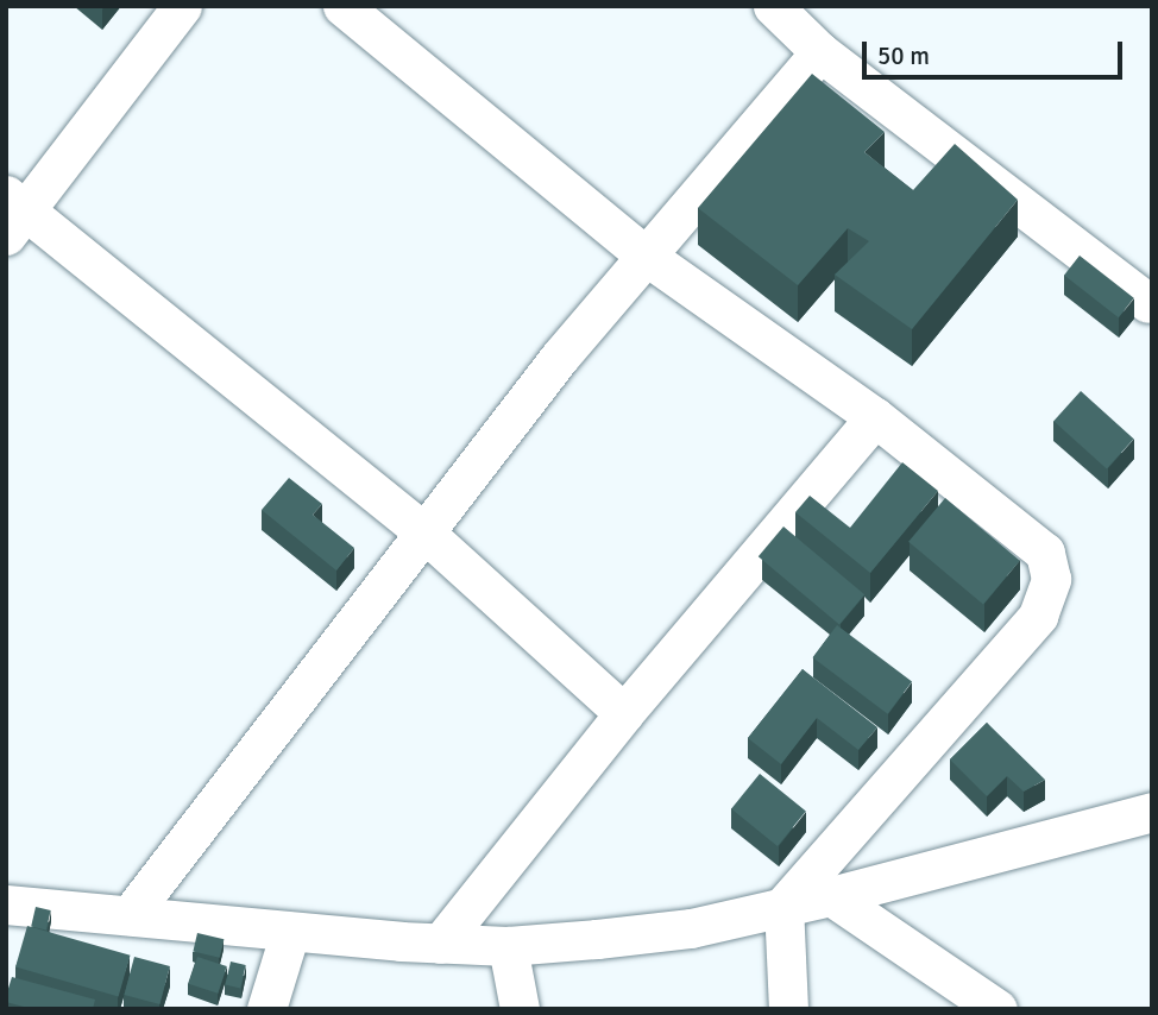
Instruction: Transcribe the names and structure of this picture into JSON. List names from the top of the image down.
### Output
{
  "scale_bar": "50 m"
}
